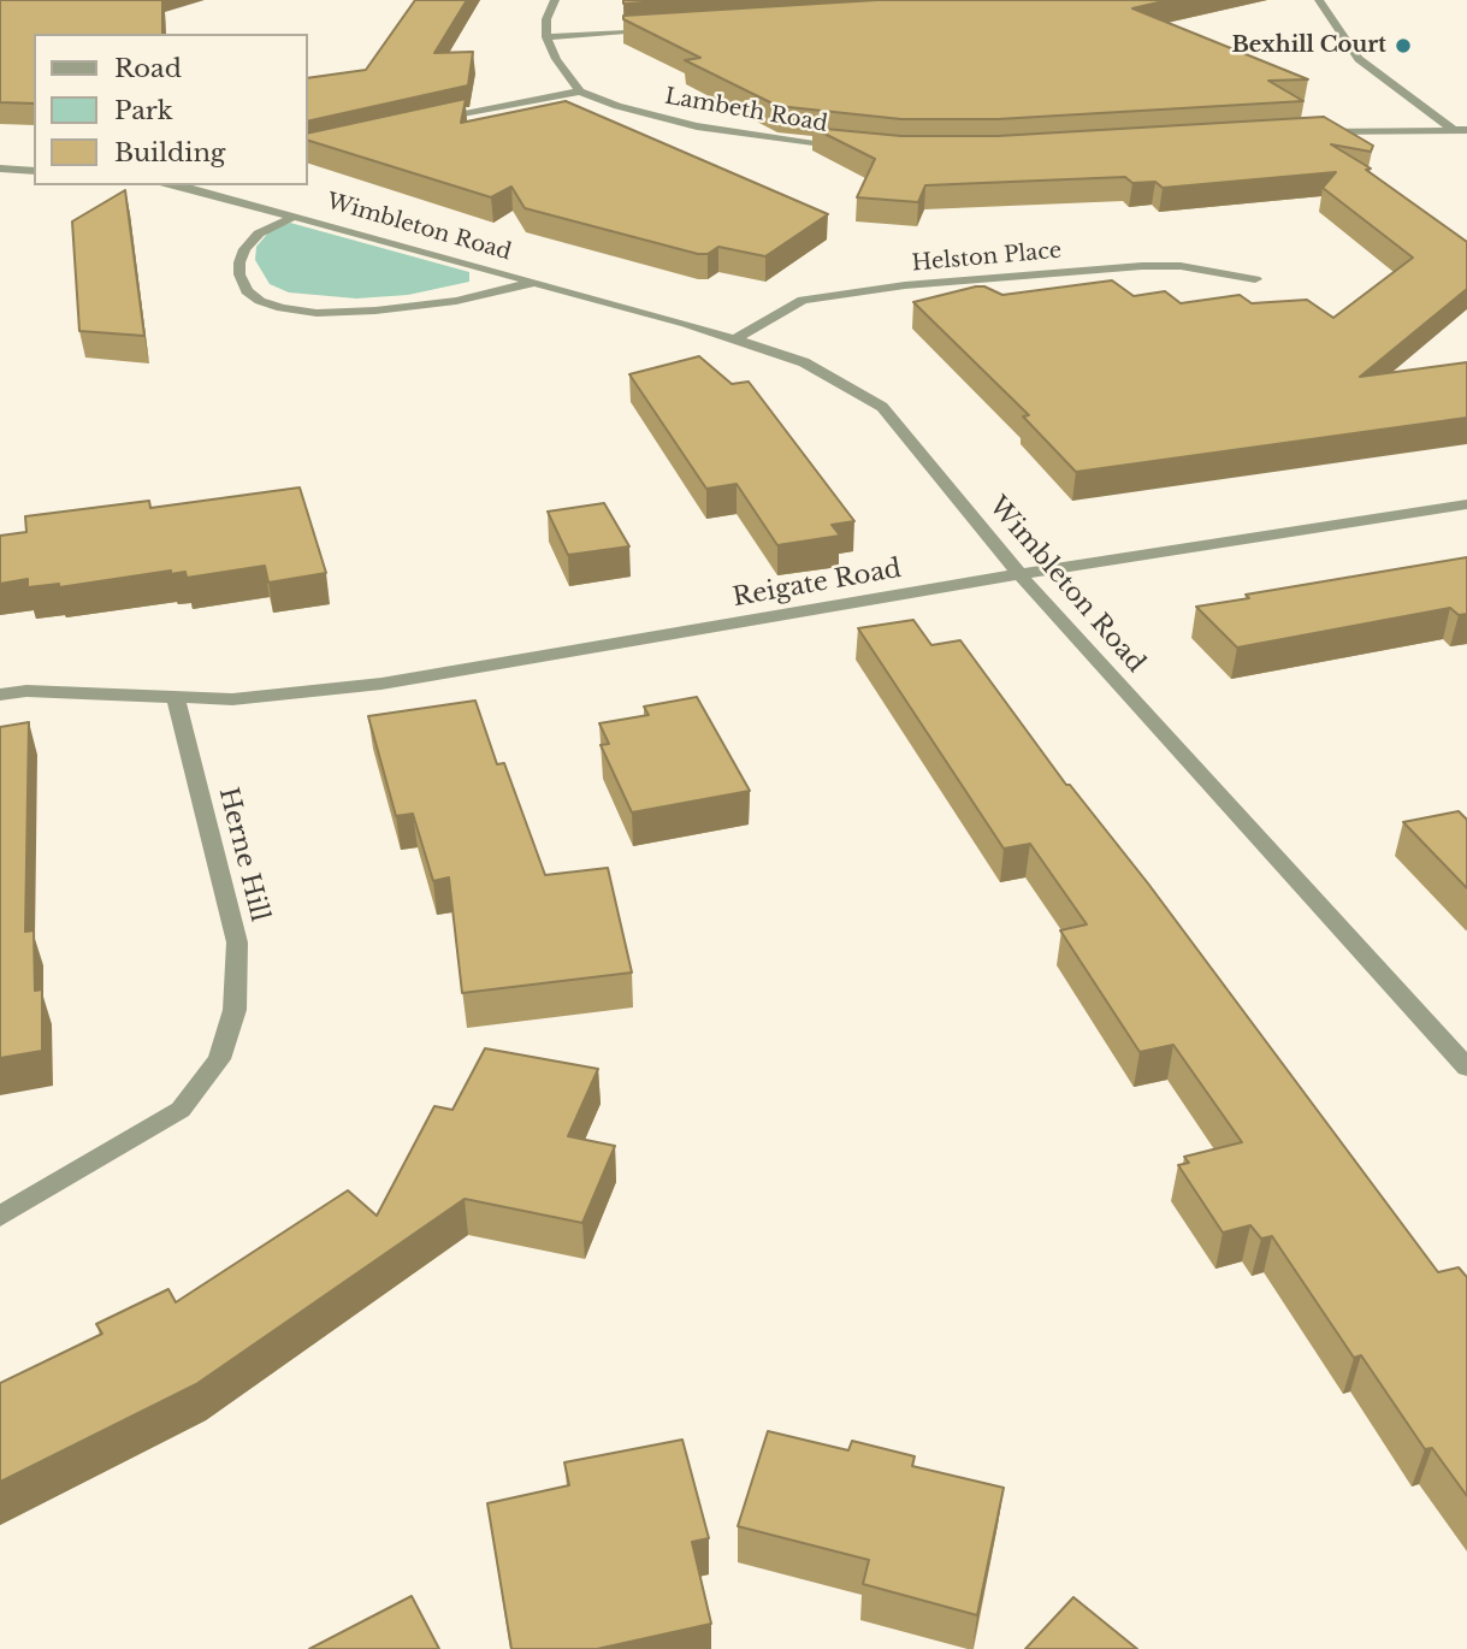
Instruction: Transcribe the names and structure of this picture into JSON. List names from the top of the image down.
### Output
{
  "streets": {
    "street": [
      "Lambeth Road",
      "Wimbleton Road",
      "Helston Place",
      "Reigate Road",
      "Herne Hill"
    ]
  },
  "crossings": [
    ["Wimbleton Road", "Helston Place"],
    ["Wimbleton Road", "Reigate Road"],
    ["Reigate Road", "Herne Hill"]
  ],
  "places": ["Bexhill Court"],
  "legend": ["Road", "Park", "Building"]
}
